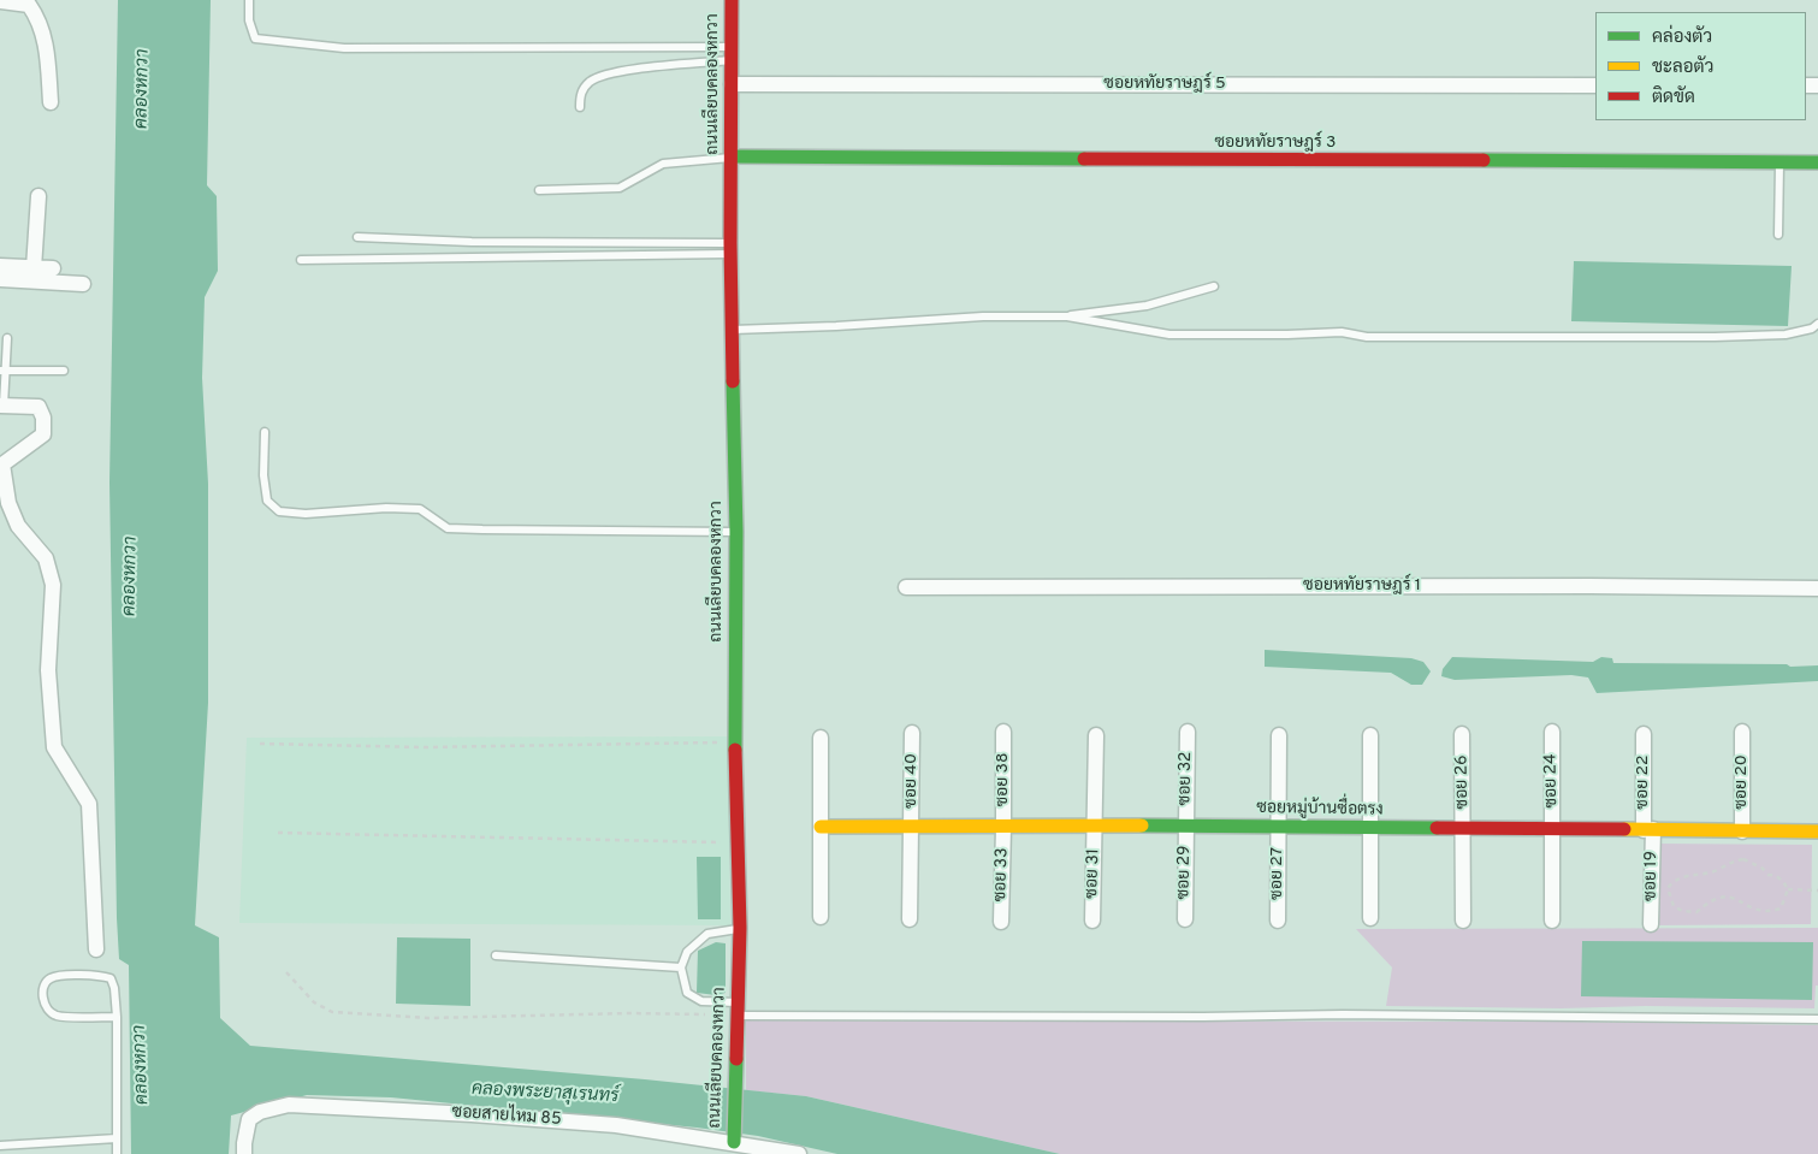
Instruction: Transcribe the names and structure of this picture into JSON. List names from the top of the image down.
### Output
{
  "streets": {
    "street": [
      "ถนนเลียบคลองหกวา",
      "ซอยหทัยราษฎร์ 5",
      "ซอยหทัยราษฎร์ 3",
      "ซอยหทัยราษฎร์ 1",
      "ซอย 32",
      "ซอย 38",
      "ซอย 40",
      "ซอย 24",
      "ซอย 26",
      "ซอย 22",
      "ซอย 20",
      "ซอยหมู่บ้านซื่อตรง",
      "ซอย 29",
      "ซอย 31",
      "ซอย 27",
      "ซอย 33",
      "ซอย 19",
      "ซอยสายไหม 85"
    ]
  },
  "crossings": [
    ["ถนนเลียบคลองหกวา", "ซอยหทัยราษฎร์ 5"],
    ["ถนนเลียบคลองหกวา", "ซอยหทัยราษฎร์ 3"],
    ["ถนนเลียบคลองหกวา", "ซอยสายไหม 85"],
    ["ซอย 32", "ซอยหมู่บ้านซื่อตรง"],
    ["ซอย 32", "ซอย 29"],
    ["ซอย 38", "ซอยหมู่บ้านซื่อตรง"],
    ["ซอย 38", "ซอย 33"],
    ["ซอย 40", "ซอยหมู่บ้านซื่อตรง"],
    ["ซอย 24", "ซอยหมู่บ้านซื่อตรง"],
    ["ซอย 26", "ซอยหมู่บ้านซื่อตรง"],
    ["ซอย 22", "ซอยหมู่บ้านซื่อตรง"],
    ["ซอย 22", "ซอย 19"],
    ["ซอย 20", "ซอยหมู่บ้านซื่อตรง"],
    ["ซอยหมู่บ้านซื่อตรง", "ซอย 29"],
    ["ซอยหมู่บ้านซื่อตรง", "ซอย 31"],
    ["ซอยหมู่บ้านซื่อตรง", "ซอย 27"],
    ["ซอยหมู่บ้านซื่อตรง", "ซอย 33"],
    ["ซอยหมู่บ้านซื่อตรง", "ซอย 19"]
  ],
  "water": ["คลองหกวา", "คลองพระยาสุเรนทร์"],
  "legend": ["คล่องตัว", "ชะลอตัว", "ติดขัด"]
}
